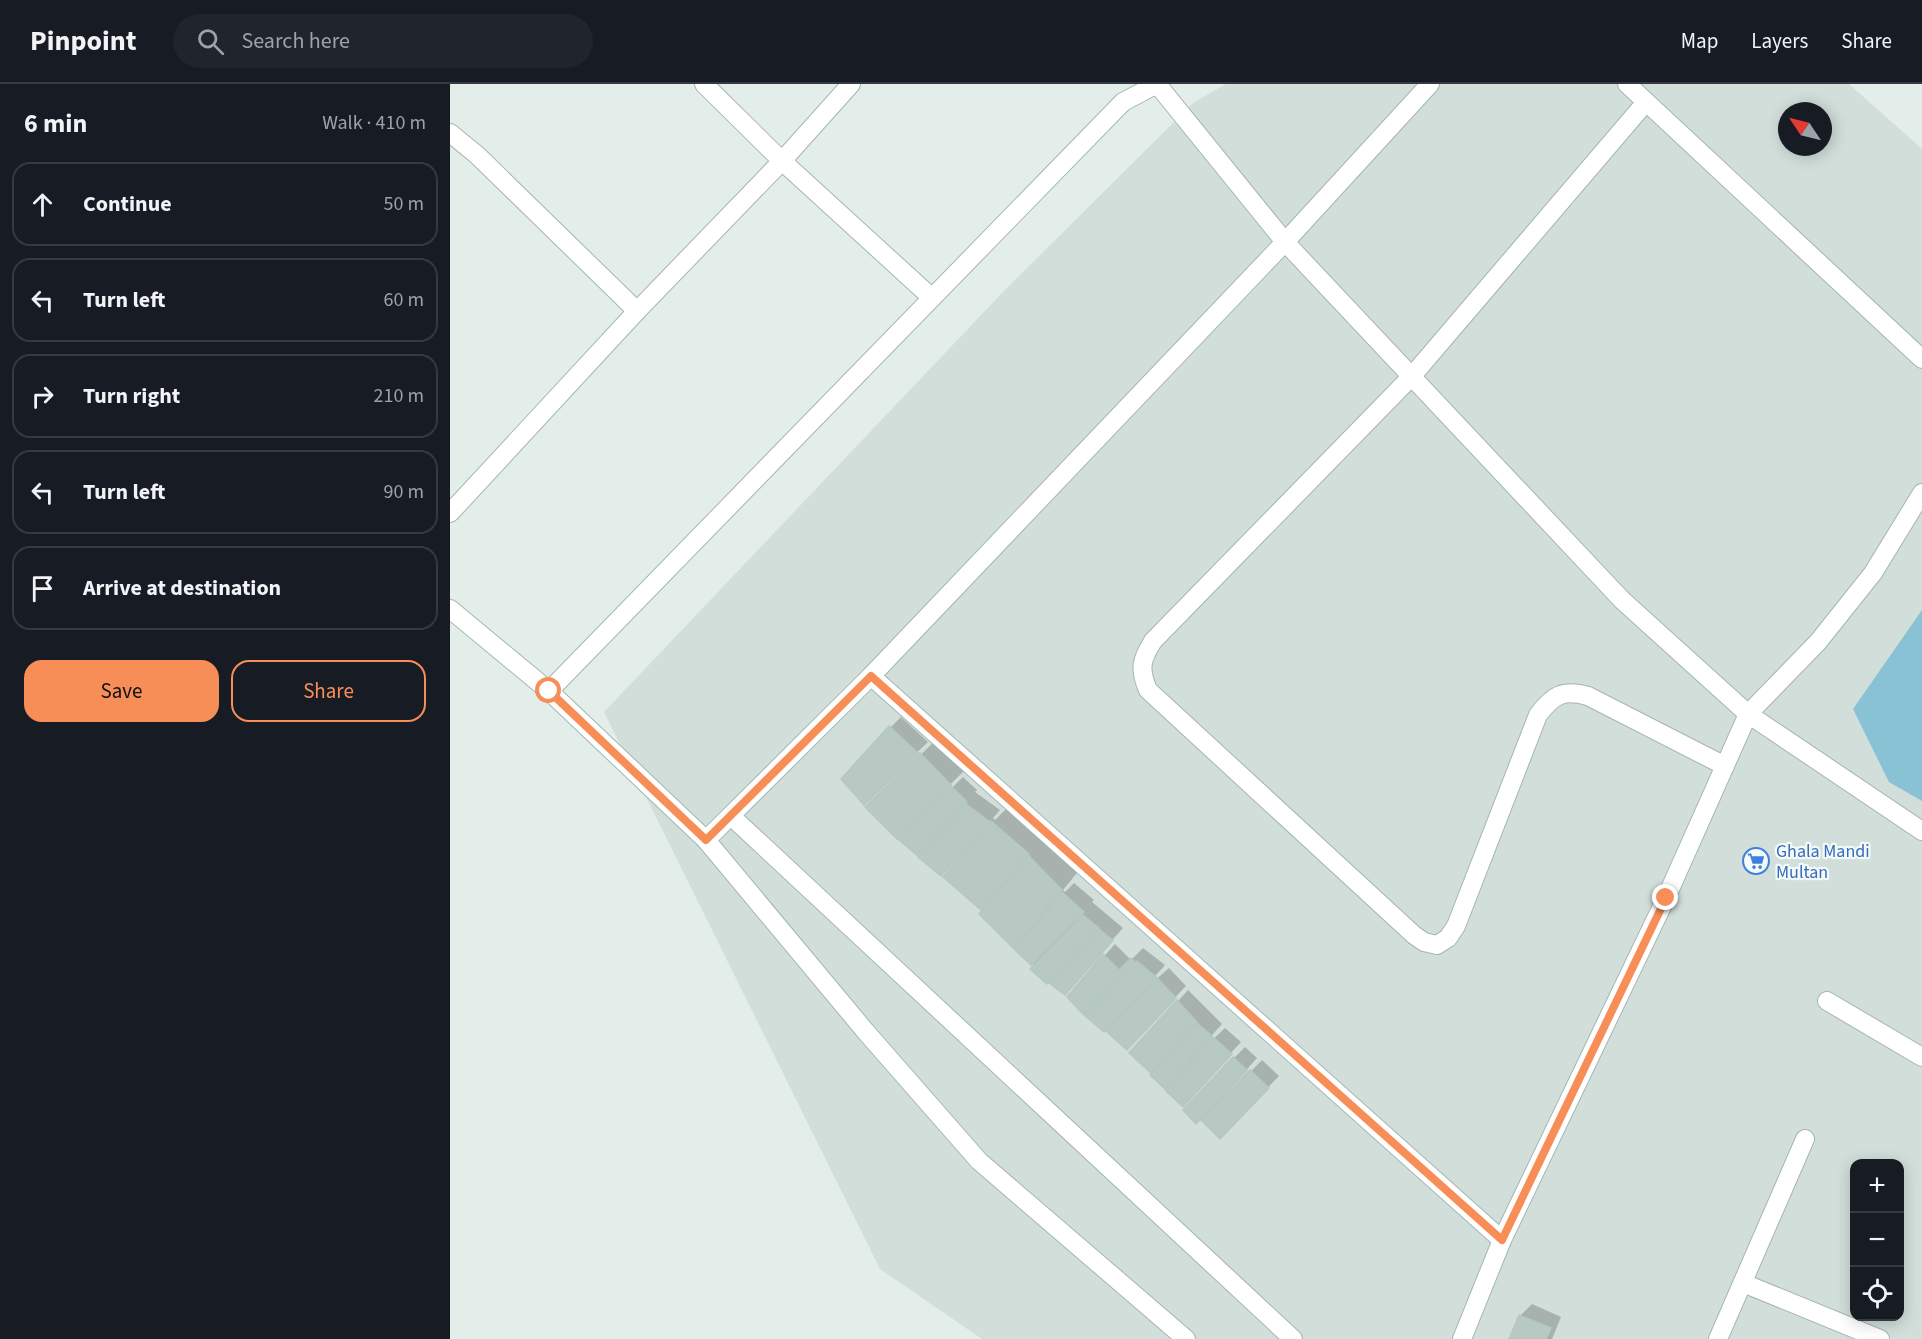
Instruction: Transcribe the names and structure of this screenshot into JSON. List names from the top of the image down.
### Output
{
  "places": {
    "supermarket": ["Ghala Mandi Multan"]
  },
  "north": "top left",
  "page": {
    "header": "Pinpoint",
    "search": "Search here",
    "nav": ["Map", "Layers", "Share"],
    "heading": ["6 min", "Walk · 410 m"],
    "list": [
      ["Continue", "50 m"],
      ["Turn left", "60 m"],
      ["Turn right", "210 m"],
      ["Turn left", "90 m"],
      "Arrive at destination"
    ],
    "buttons": ["Save", "Share"],
    "map_buttons": ["+", "−"]
  }
}
